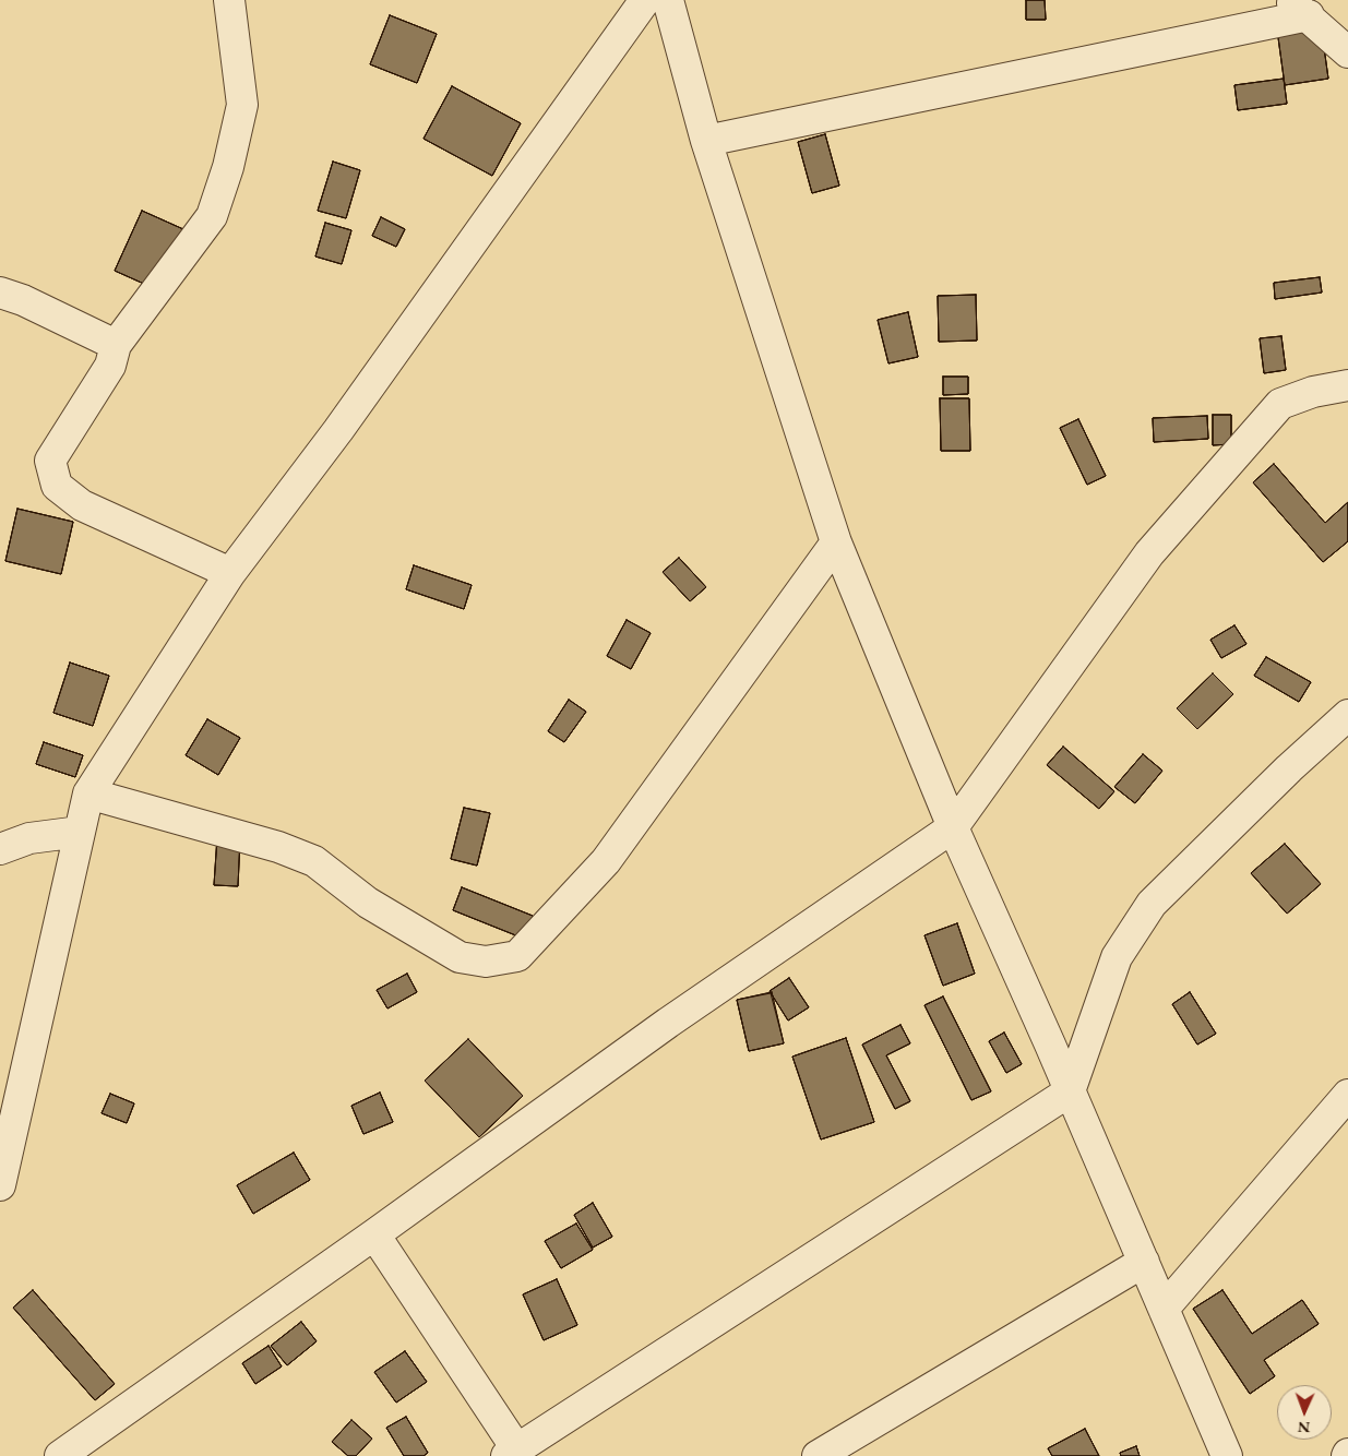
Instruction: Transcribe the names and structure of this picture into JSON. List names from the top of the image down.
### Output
{
  "north": "bottom"
}
